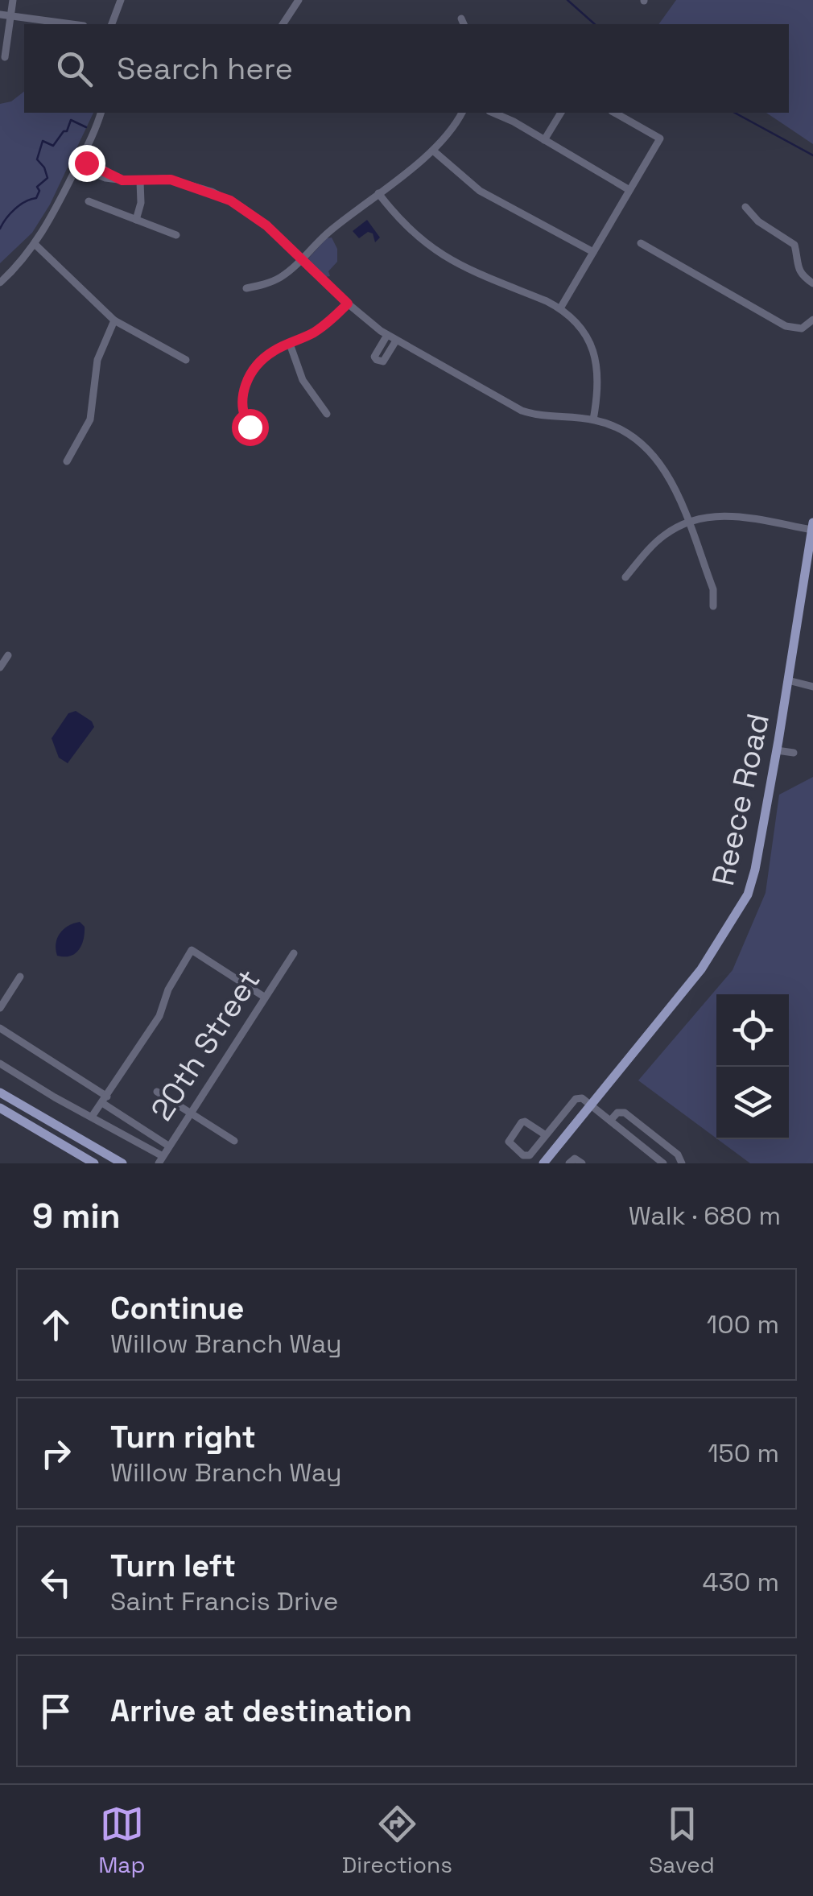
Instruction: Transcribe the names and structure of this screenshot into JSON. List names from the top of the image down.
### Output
{
  "streets": {
    "main road": ["Reece Road"],
    "street": ["20th Street"]
  },
  "page": {
    "search": "Search here",
    "heading": ["9 min", "Walk · 680 m"],
    "list": [
      ["Continue", "Willow Branch Way", "100 m"],
      ["Turn right", "Willow Branch Way", "150 m"],
      ["Turn left", "Saint Francis Drive", "430 m"],
      "Arrive at destination"
    ],
    "nav": ["Map", "Directions", "Saved"]
  }
}
